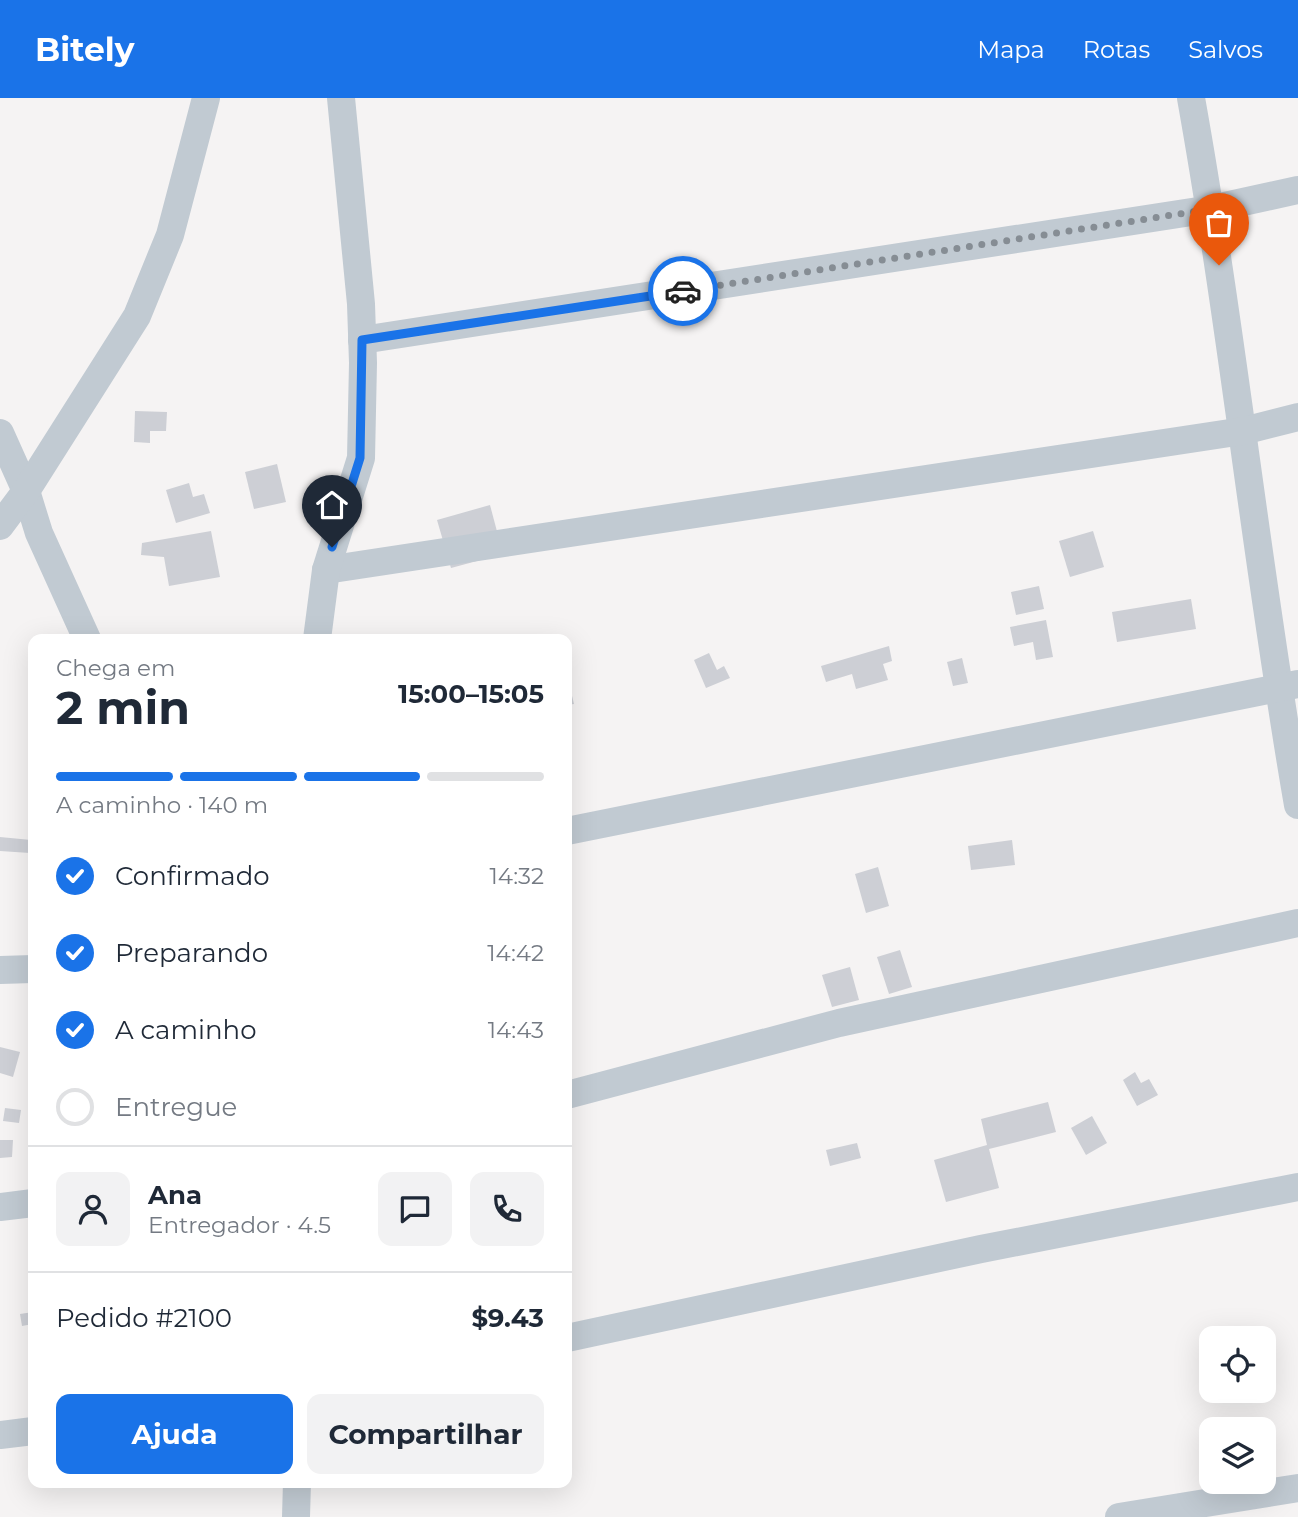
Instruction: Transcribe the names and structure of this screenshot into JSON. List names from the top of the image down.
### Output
{
  "page": {
    "header": "Bitely",
    "nav": ["Mapa", "Rotas", "Salvos"],
    "heading": ["2 min", "Chega em", "15:00–15:05"],
    "panel": [
      "Ana",
      "Entregador · 4.5",
      "Pedido #2100",
      "$9.43"
    ],
    "bar": "A caminho · 140 m",
    "list": [
      ["Confirmado", "14:32"],
      ["Preparando", "14:42"],
      ["A caminho", "14:43"],
      "Entregue"
    ],
    "buttons": ["Ajuda", "Compartilhar"]
  }
}
